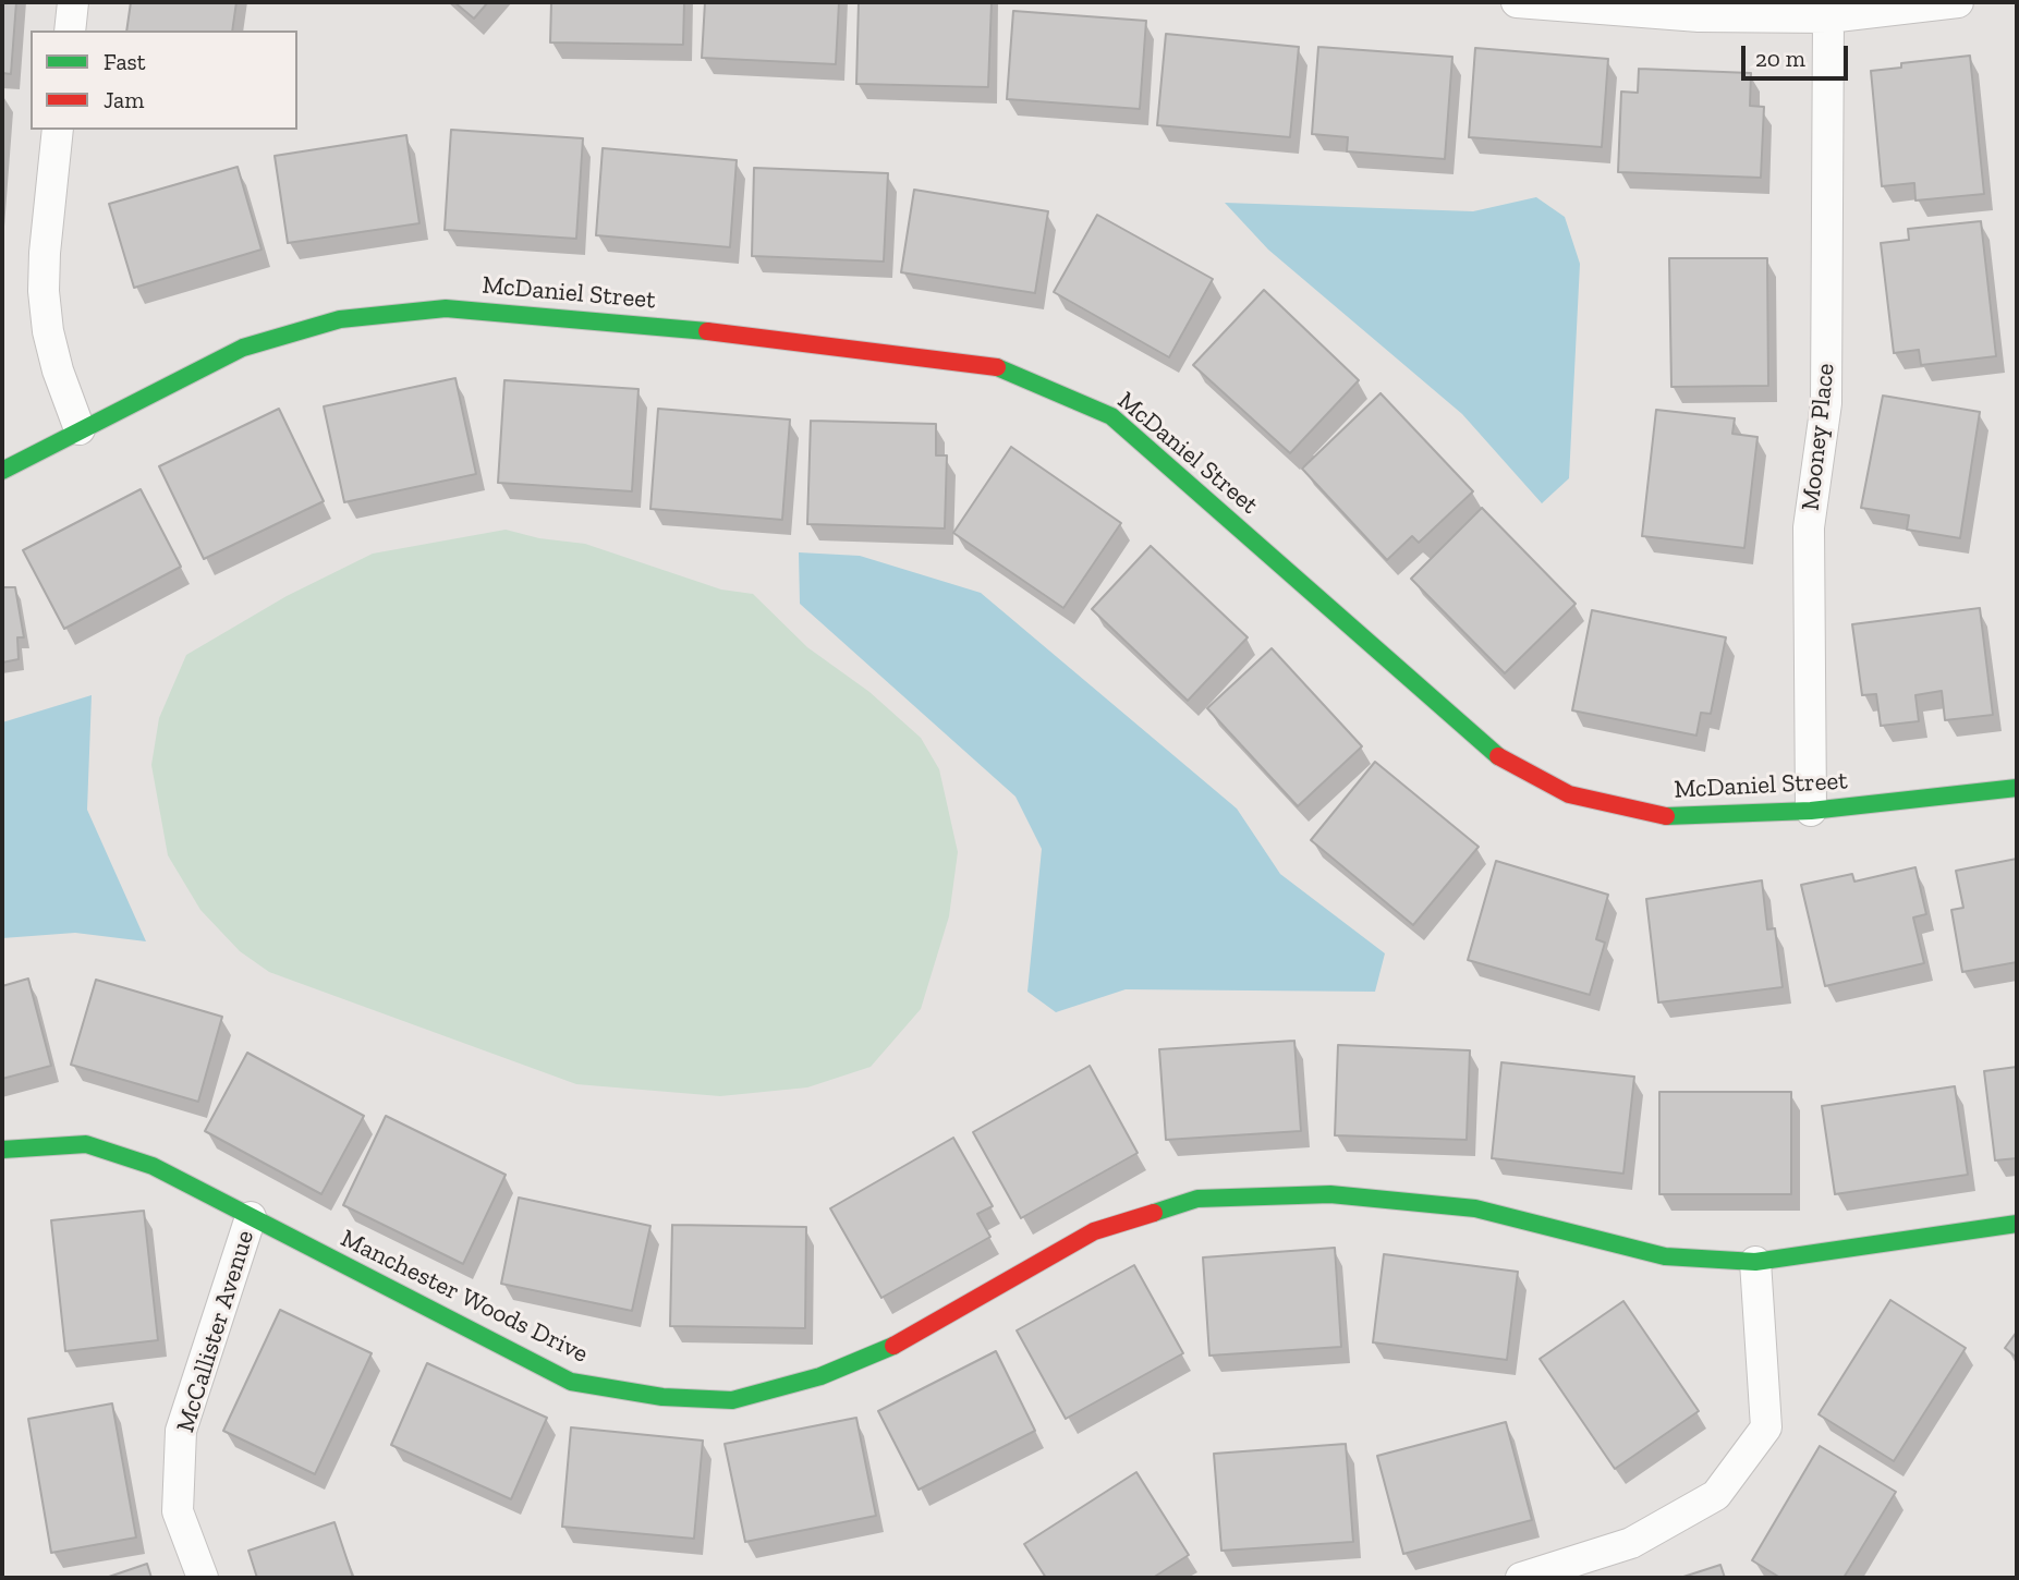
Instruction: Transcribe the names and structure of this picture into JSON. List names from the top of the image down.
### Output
{
  "streets": {
    "street": [
      "McDaniel Street",
      "Mooney Place",
      "Manchester Woods Drive",
      "McCallister Avenue"
    ]
  },
  "crossings": [
    ["McDaniel Street", "Mooney Place"],
    ["Manchester Woods Drive", "McCallister Avenue"]
  ],
  "legend": ["Fast", "Jam"],
  "scale_bar": "20 m"
}
